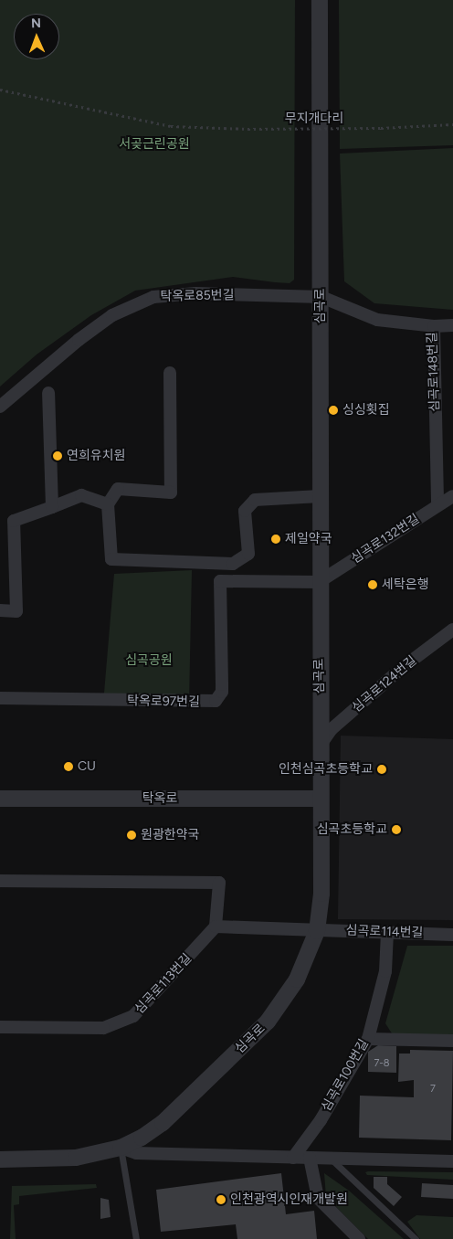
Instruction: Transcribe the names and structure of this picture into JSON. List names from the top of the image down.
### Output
{
  "streets": {
    "street": [
      "탁옥로85번길",
      "심곡로",
      "심곡로148번길",
      "심곡로132번길",
      "심곡로124번길",
      "탁옥로97번길",
      "탁옥로",
      "심곡로114번길",
      "심곡로113번길",
      "심곡로100번길"
    ],
    "path": ["무지개다리"]
  },
  "crossings": [
    ["탁옥로85번길", "심곡로"],
    ["탁옥로85번길", "심곡로148번길"],
    ["심곡로", "심곡로148번길"],
    ["심곡로", "심곡로132번길"],
    ["심곡로", "심곡로124번길"],
    ["심곡로", "탁옥로97번길"],
    ["심곡로", "탁옥로"],
    ["심곡로", "심곡로114번길"],
    ["심곡로148번길", "심곡로132번길"],
    ["심곡로132번길", "탁옥로97번길"],
    ["심곡로114번길", "심곡로100번길"]
  ],
  "parks": ["서곶근린공원", "심곡공원"],
  "places": [
    "싱싱횟집",
    "연희유치원",
    "제일약국",
    "세탁은행",
    "CU",
    "인천심곡초등학교",
    "심곡초등학교",
    "원광한약국",
    "인천광역시인재개발원"
  ],
  "house_numbers": ["7-8", "7"],
  "north": "top"
}
